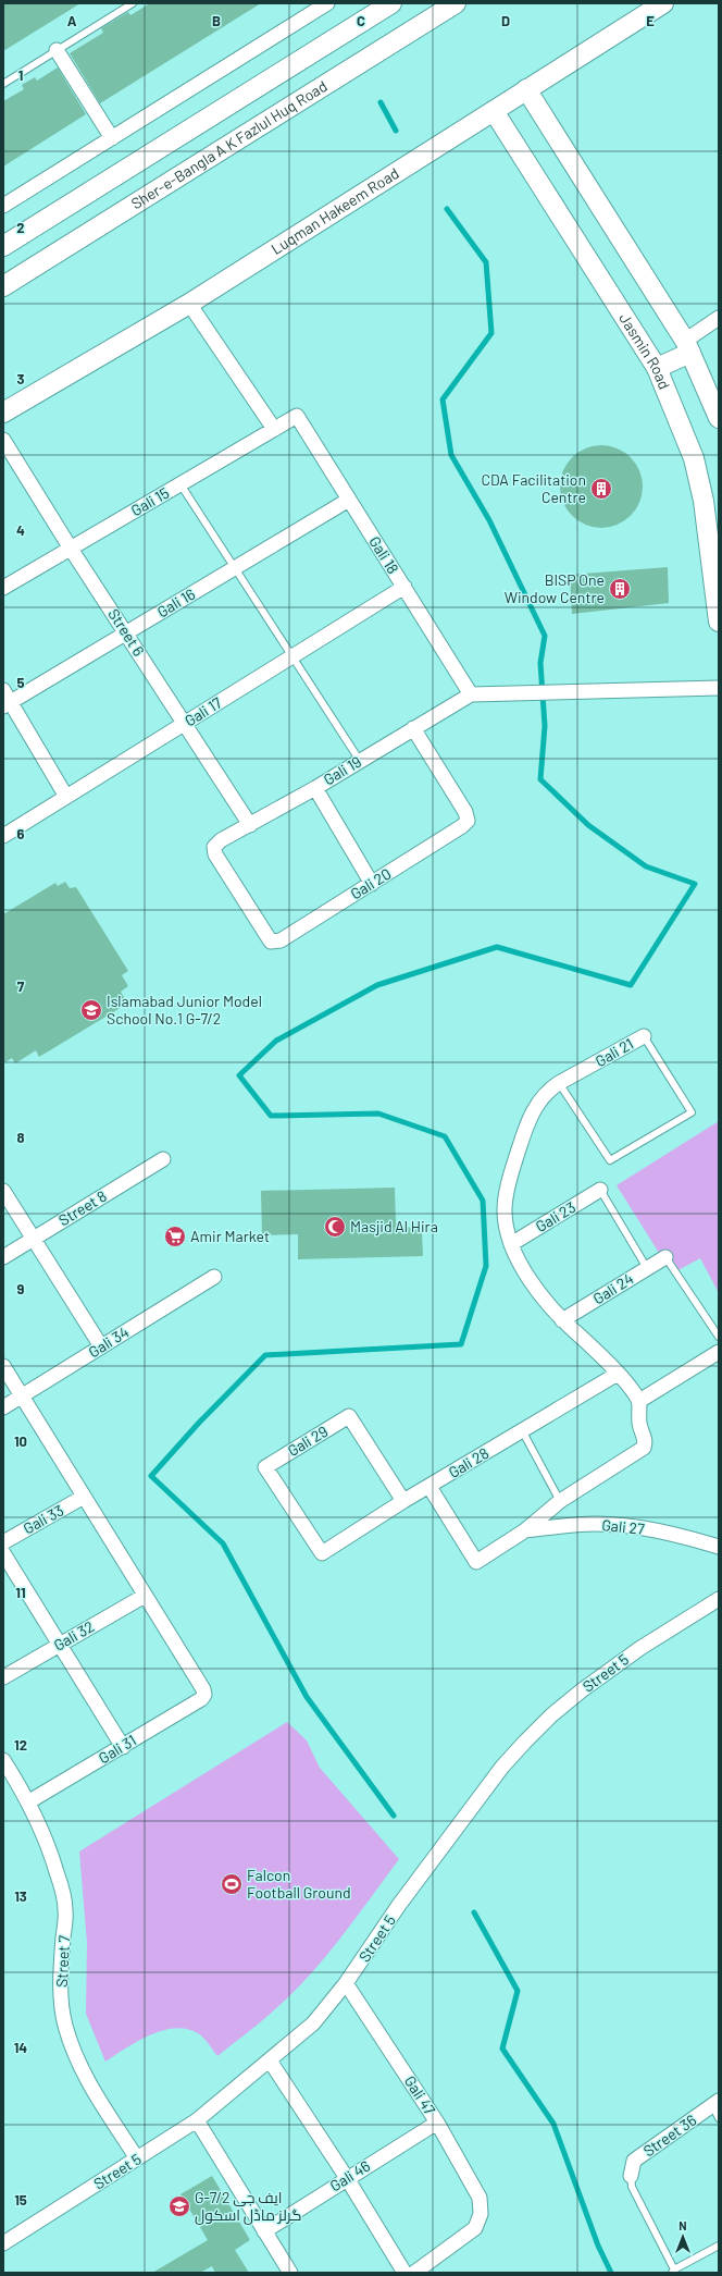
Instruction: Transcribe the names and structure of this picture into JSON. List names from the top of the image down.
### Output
{
  "streets": {
    "street": [
      "Sher-e-Bangla A K Fazlul Huq Road",
      "Luqman Hakeem Road",
      "Jasmin Road",
      "Gali 15",
      "Gali 18",
      "Gali 16",
      "Street 6",
      "Gali 17",
      "Gali 19",
      "Gali 20",
      "Gali 21",
      "Street 8",
      "Gali 23",
      "Gali 24",
      "Gali 34",
      "Gali 29",
      "Gali 28",
      "Gali 33",
      "Gali 27",
      "Gali 32",
      "Street 5",
      "Gali 31",
      "Street 7",
      "Gali 47",
      "Street 36",
      "Gali 46"
    ]
  },
  "crossings": [
    ["Luqman Hakeem Road", "Jasmin Road"],
    ["Gali 15", "Gali 18"],
    ["Gali 15", "Street 6"],
    ["Gali 18", "Gali 16"],
    ["Gali 18", "Gali 17"],
    ["Gali 18", "Gali 19"],
    ["Gali 16", "Street 6"],
    ["Street 6", "Gali 17"],
    ["Street 6", "Gali 19"],
    ["Gali 19", "Gali 20"],
    ["Gali 21", "Gali 23"],
    ["Gali 21", "Gali 24"],
    ["Gali 21", "Gali 28"],
    ["Gali 21", "Gali 27"],
    ["Gali 29", "Gali 28"],
    ["Gali 28", "Gali 27"],
    ["Gali 32", "Gali 31"],
    ["Street 5", "Street 7"],
    ["Street 5", "Gali 47"],
    ["Gali 31", "Street 7"],
    ["Gali 47", "Gali 46"]
  ],
  "places": {
    "building": ["CDA Facilitation Centre", "BISP One Window Centre"],
    "school or university": ["Islamabad Junior Model School No.1 G-7/2", "G-7/2 ایف جی گرلز ماڈل اسکول"],
    "mosque": ["Masjid Al Hira"],
    "supermarket": ["Amir Market"],
    "sports": ["Falcon Football Ground"]
  },
  "north": "top",
  "grid": {
    "columns": [
      "A",
      "B",
      "C",
      "D",
      "E"
    ],
    "rows": [
      "1",
      "2",
      "3",
      "4",
      "5",
      "6",
      "7",
      "8",
      "9",
      "10",
      "11",
      "12",
      "13",
      "14",
      "15"
    ]
  }
}
